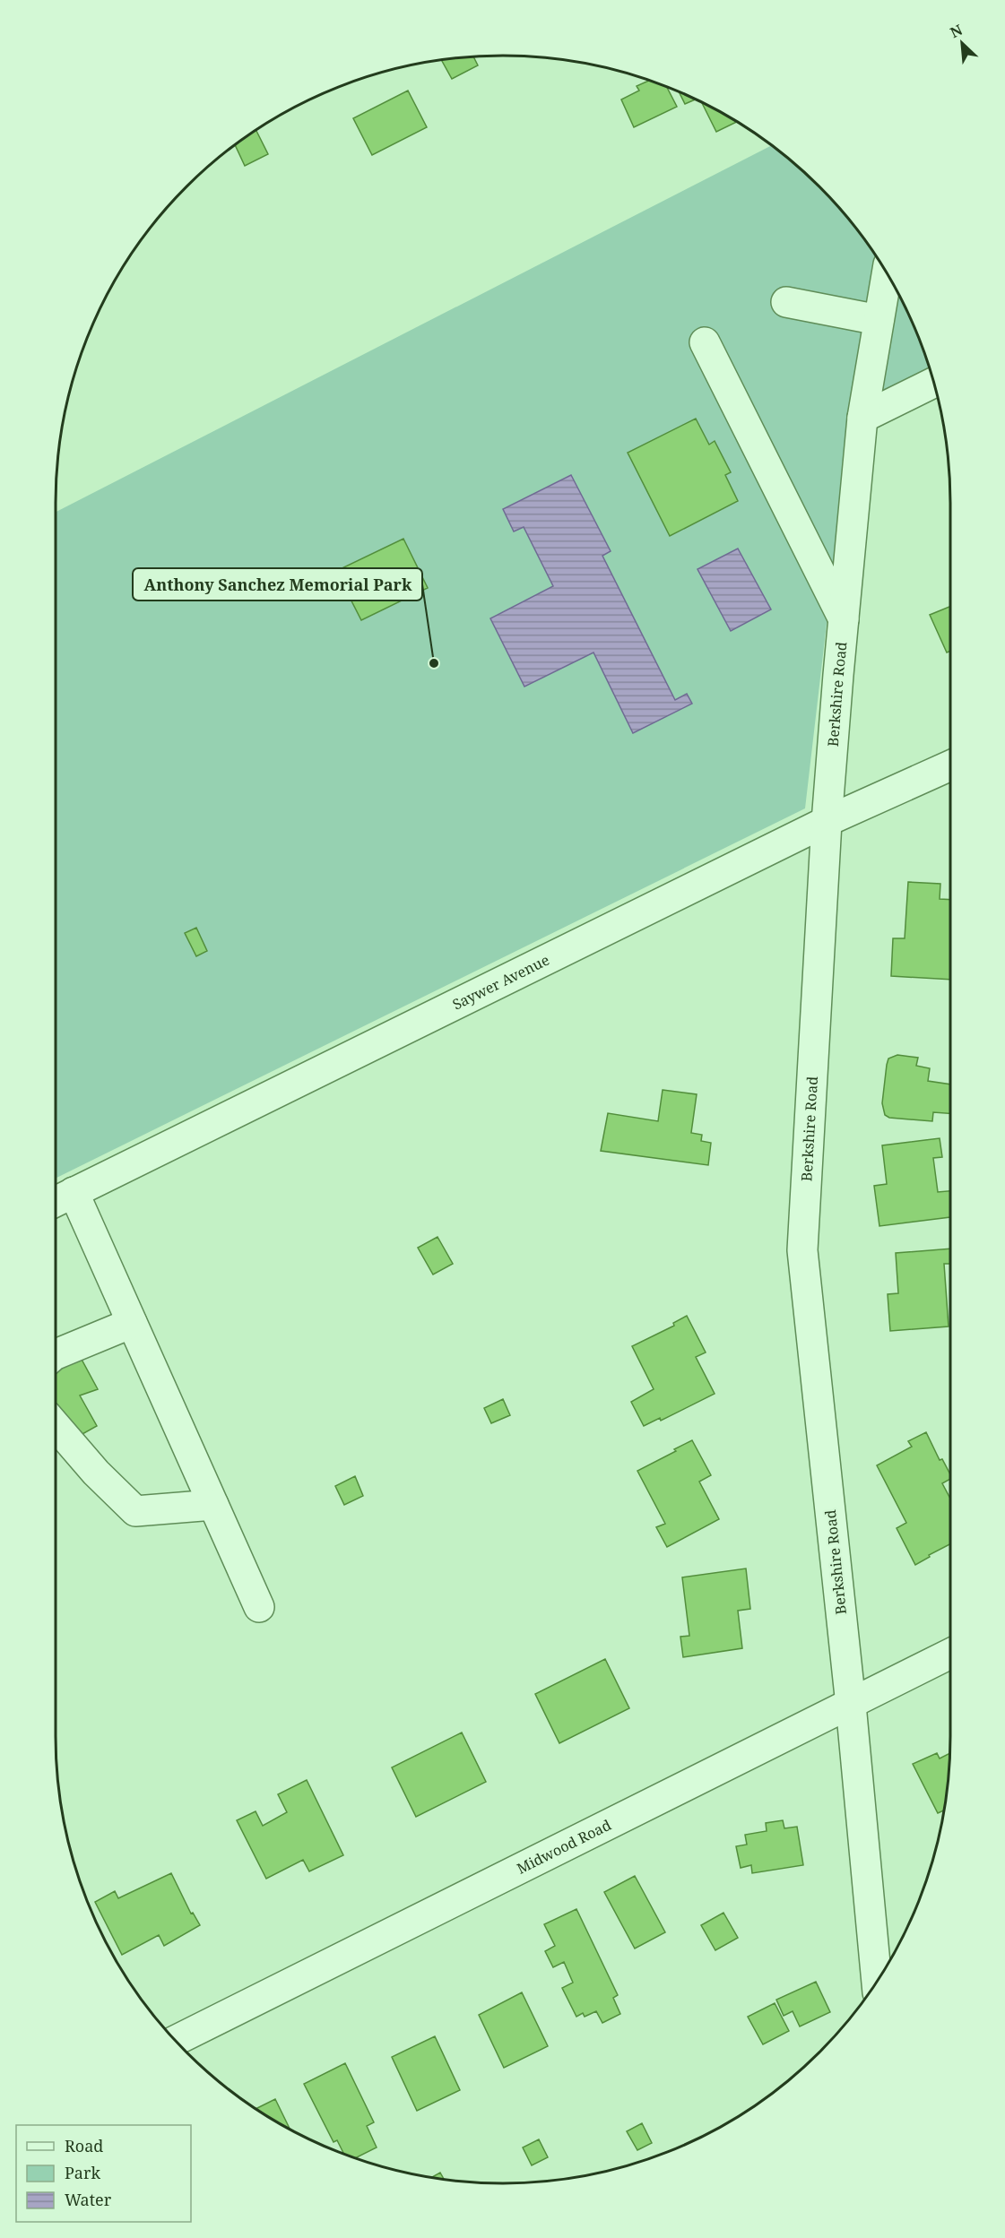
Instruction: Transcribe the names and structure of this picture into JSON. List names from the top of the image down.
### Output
{
  "streets": {
    "street": ["Berkshire Road", "Saywer Avenue", "Midwood Road"]
  },
  "crossings": [
    ["Berkshire Road", "Saywer Avenue"],
    ["Berkshire Road", "Midwood Road"]
  ],
  "places": ["Anthony Sanchez Memorial Park"],
  "legend": ["Road", "Park", "Water"],
  "north": "top left"
}
